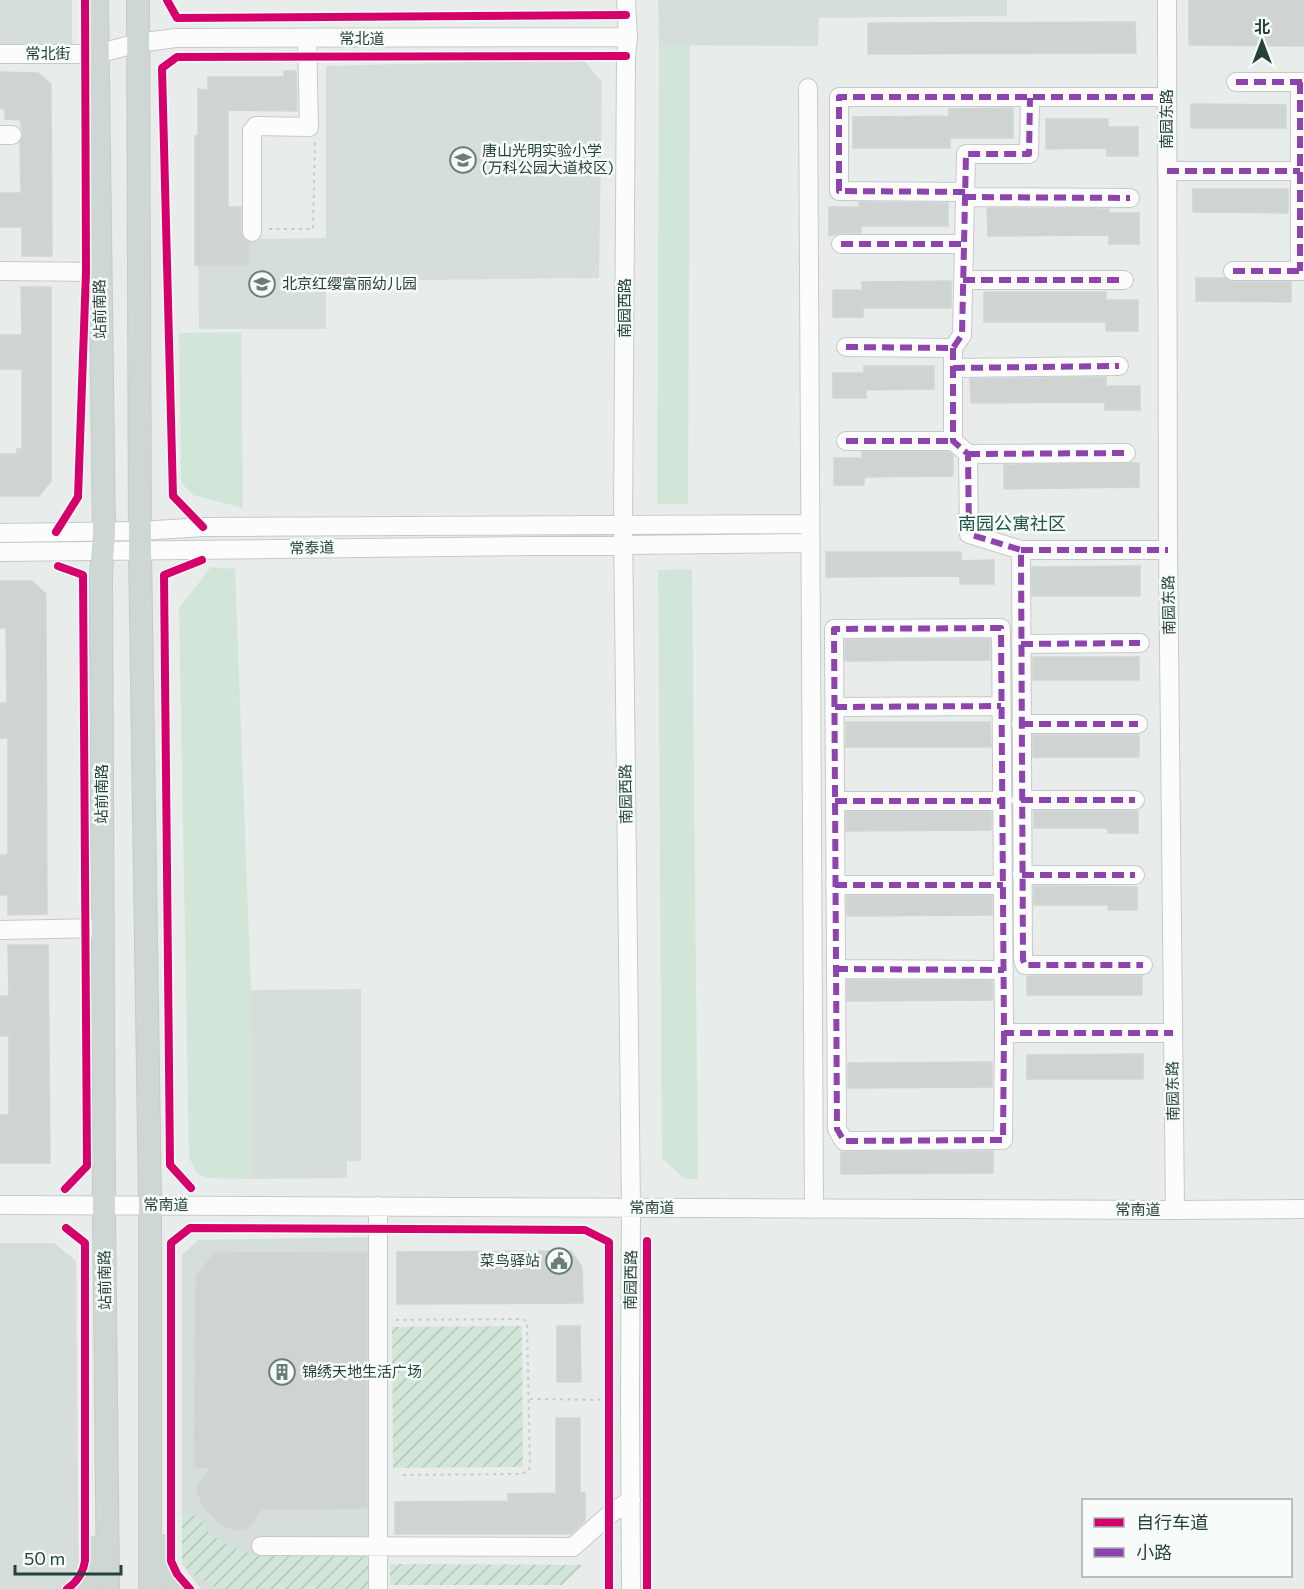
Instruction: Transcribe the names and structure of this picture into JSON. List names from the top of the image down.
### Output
{
  "streets": {
    "main road": ["站前南路"],
    "street": [
      "常北道",
      "常北街",
      "南园东路",
      "南园西路",
      "常泰道",
      "常南道"
    ]
  },
  "crossings": [
    ["常北道", "常北街"],
    ["常北道", "南园西路"],
    ["常北道", "站前南路"],
    ["常北街", "站前南路"],
    ["南园东路", "常南道"],
    ["南园西路", "常泰道"],
    ["南园西路", "常南道"],
    ["站前南路", "常泰道"],
    ["站前南路", "常南道"]
  ],
  "districts": ["南园公寓社区"],
  "places": {
    "school or university": ["唐山光明实验小学 (万科公园大道校区)", "北京红缨富丽幼儿园"],
    "public building": ["菜鸟驿站"],
    "building": ["锦绣天地生活广场"]
  },
  "legend": ["自行车道", "小路"],
  "scale_bar": "50 m",
  "north": "top"
}
